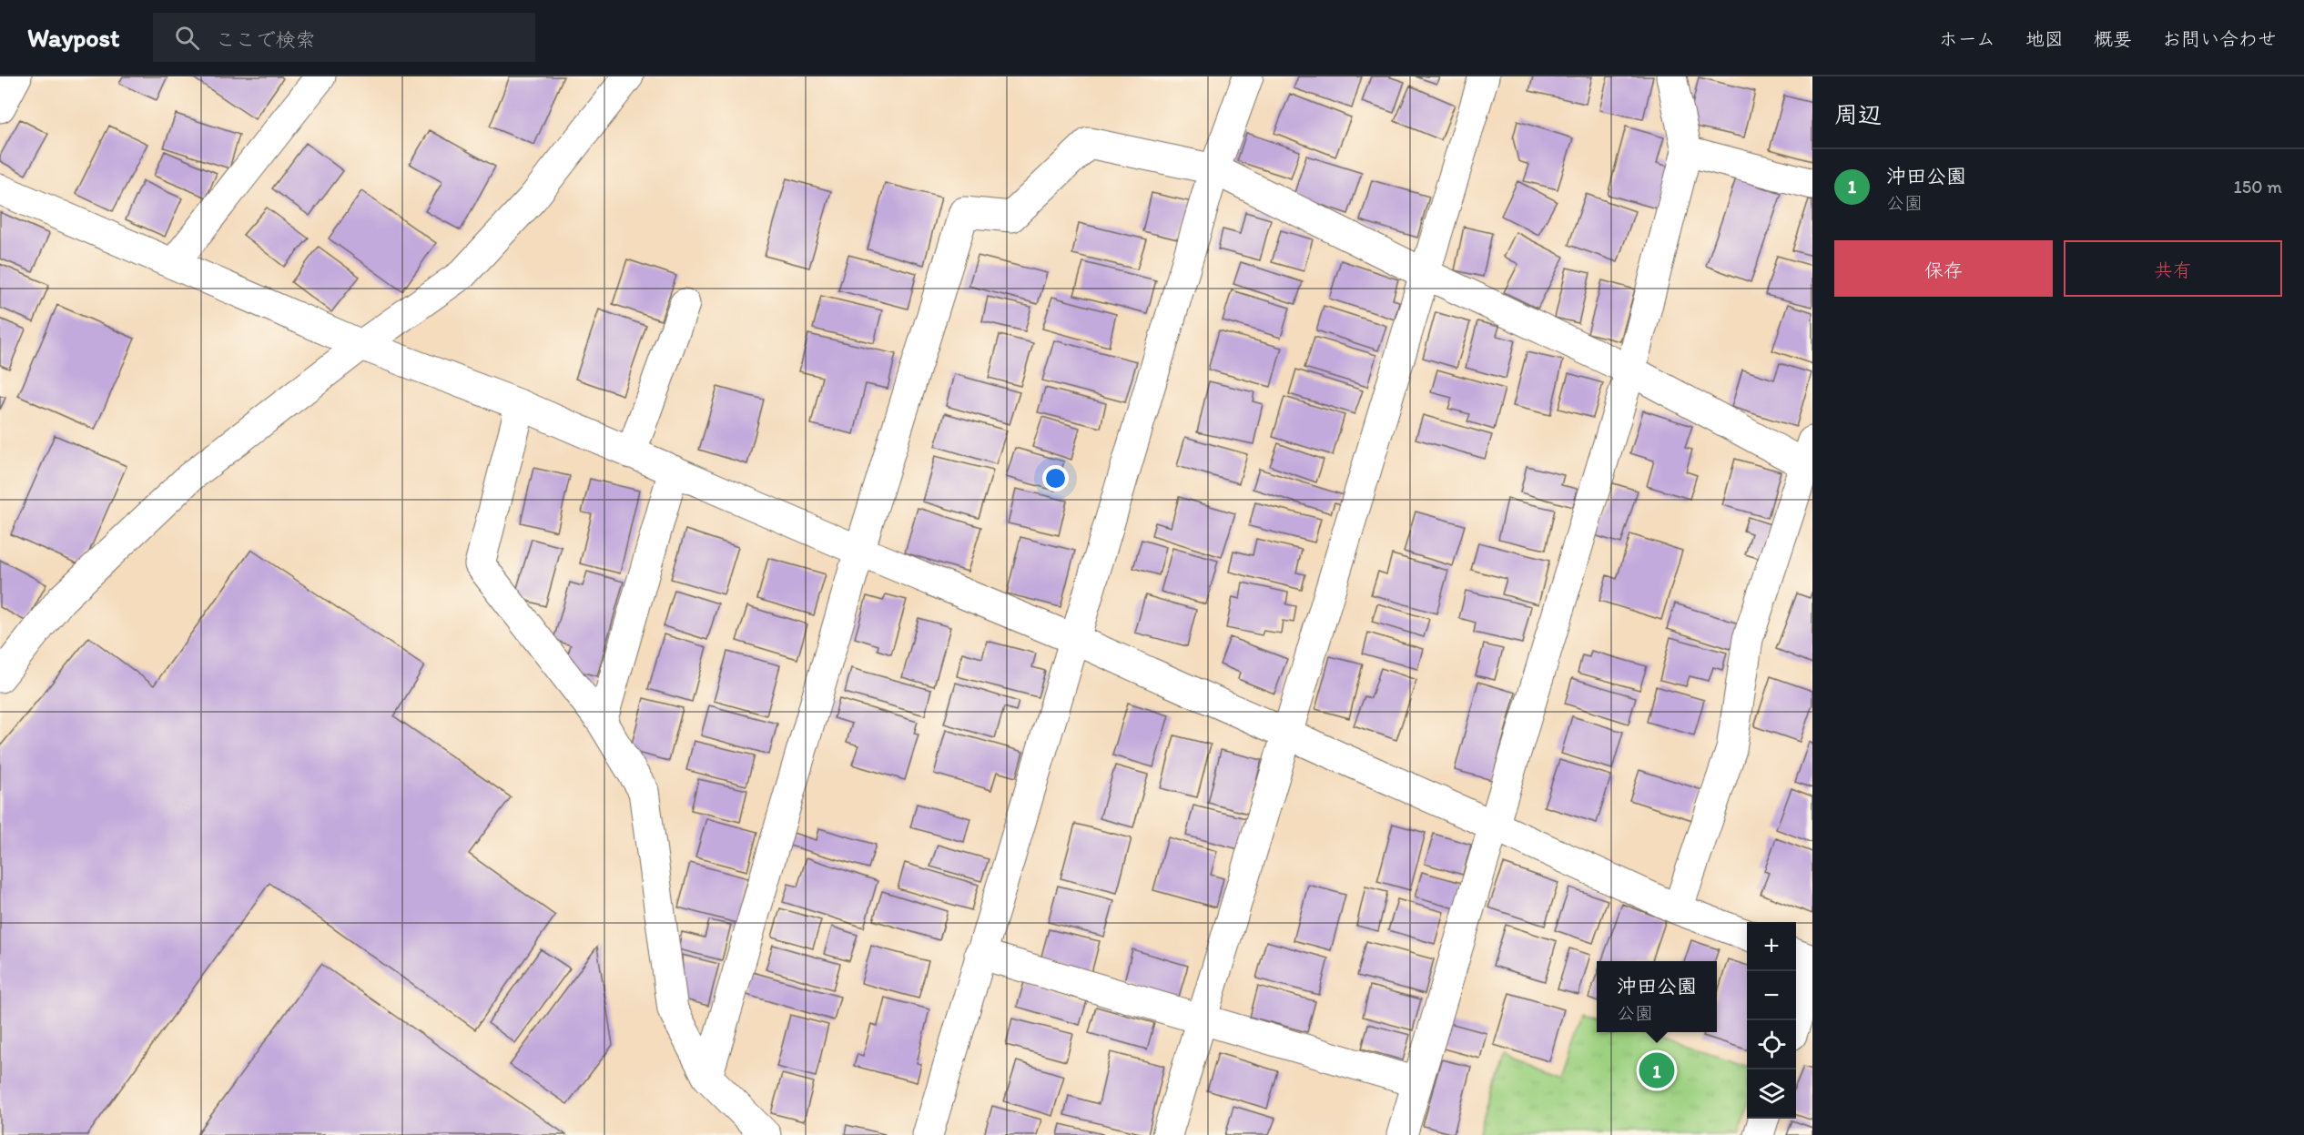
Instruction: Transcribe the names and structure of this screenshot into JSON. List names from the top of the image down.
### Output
{
  "page": {
    "header": "Waypost",
    "search": "ここで検索",
    "nav": [
      "ホーム",
      "地図",
      "概要",
      "お問い合わせ"
    ],
    "heading": "周辺",
    "list": [
      {
        "mark": "1",
        "name": "沖田公園",
        "note": "公園",
        "value": "150 m"
      }
    ],
    "buttons": ["保存", "共有"],
    "map_buttons": ["+", "−"],
    "popup": ["沖田公園", "公園"],
    "pins": "1"
  }
}
